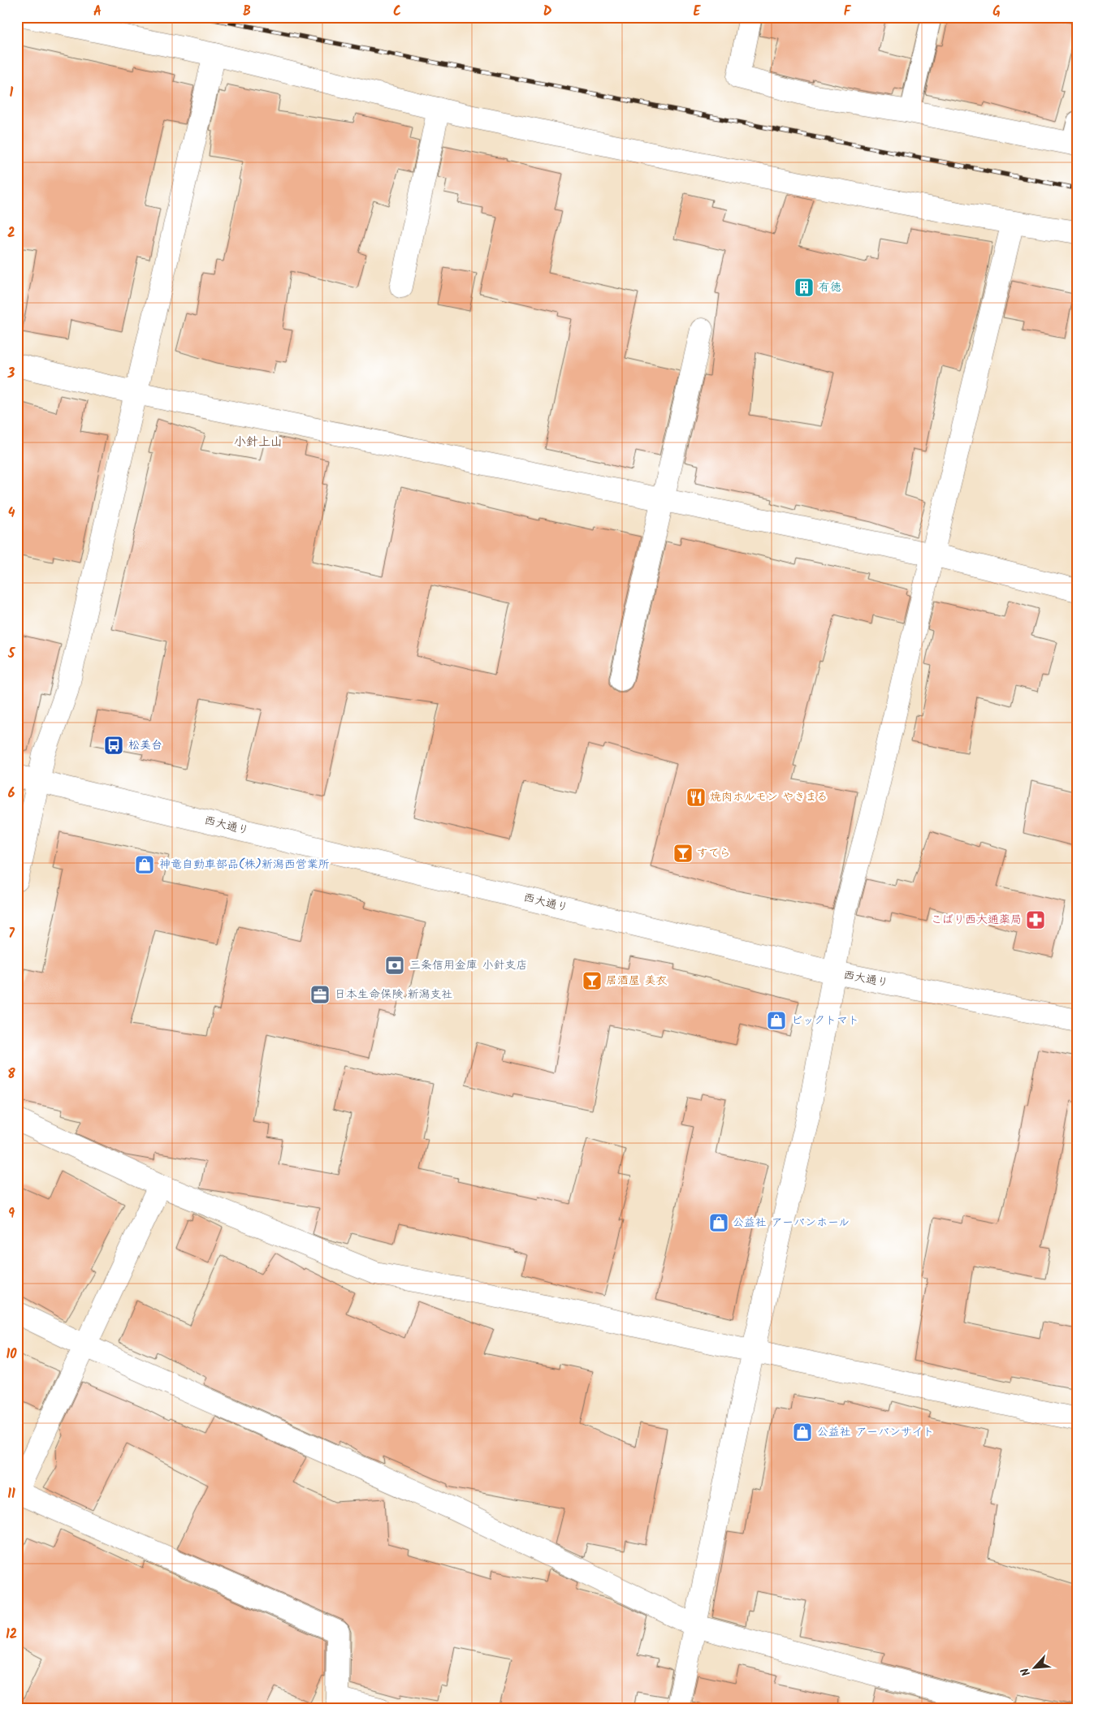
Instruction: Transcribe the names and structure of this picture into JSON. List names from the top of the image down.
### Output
{
  "streets": {
    "street": ["西大通り"]
  },
  "districts": ["小針上山"],
  "places": {
    "building": ["有徳"],
    "bus stop": ["松美台"],
    "restaurant": ["焼肉ホルモン やきまる"],
    "bar": ["すてら", "居酒屋 美衣"],
    "shop": [
      "神竜自動車部品(株)新潟西営業所",
      "ビックトマト",
      "公益社 アーバンホール",
      "公益社 アーバンサイト"
    ],
    "pharmacy": ["こばり西大通薬局"],
    "bank": ["三条信用金庫 小針支店"],
    "office": ["日本生命保険 新潟支社"]
  },
  "north": "bottom left",
  "grid": {
    "columns": [
      "A",
      "B",
      "C",
      "D",
      "E",
      "F",
      "G"
    ],
    "rows": [
      "1",
      "2",
      "3",
      "4",
      "5",
      "6",
      "7",
      "8",
      "9",
      "10",
      "11",
      "12"
    ]
  }
}
